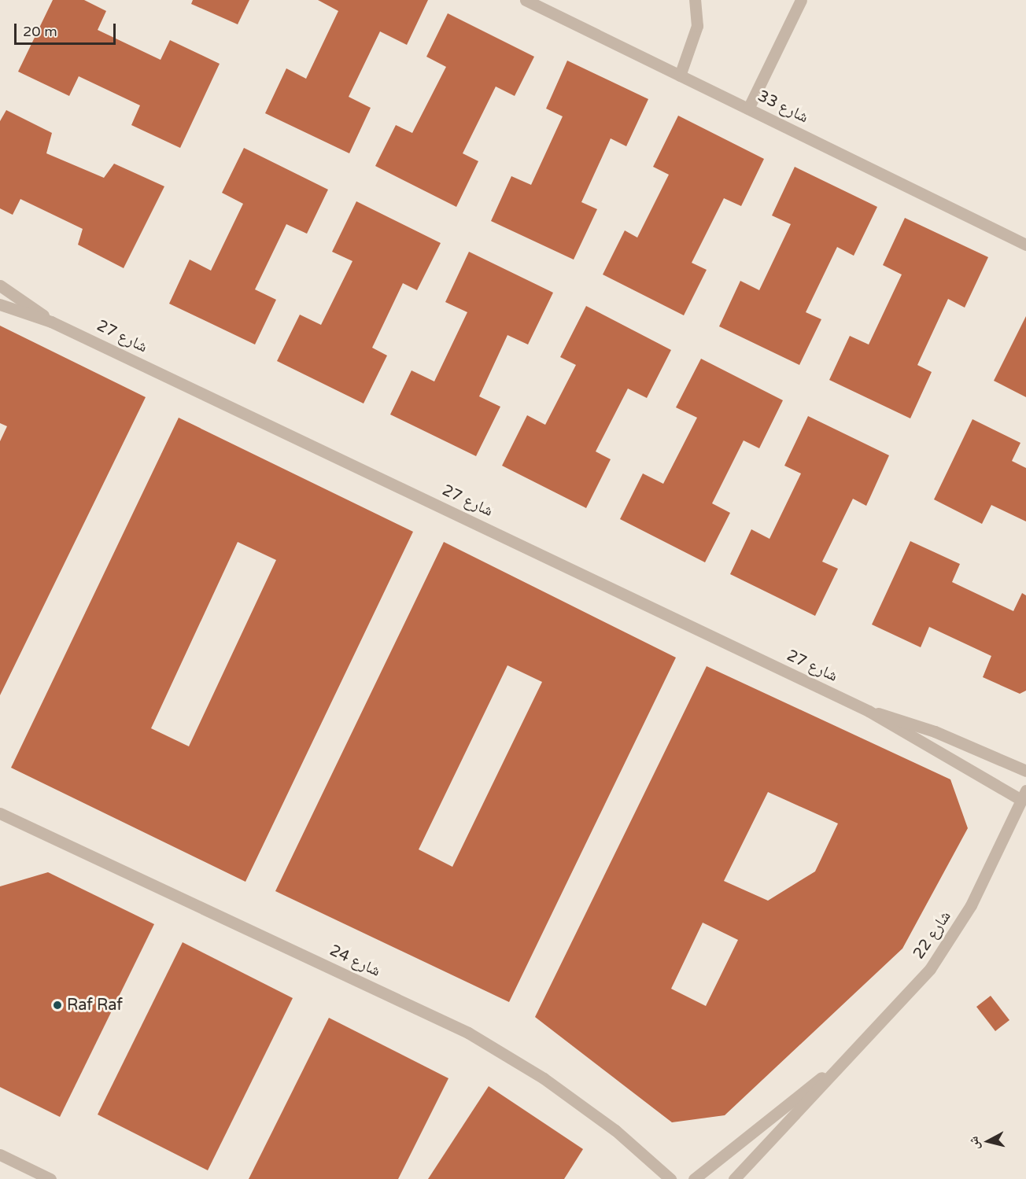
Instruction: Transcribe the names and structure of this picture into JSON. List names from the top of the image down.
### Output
{
  "streets": {
    "street": [
      "شارع 33",
      "شارع 27",
      "شارع 22",
      "شارع 24"
    ]
  },
  "crossings": [
    ["شارع 27", "شارع 22"]
  ],
  "places": ["Raf Raf"],
  "scale_bar": "20 m",
  "north": "left"
}
